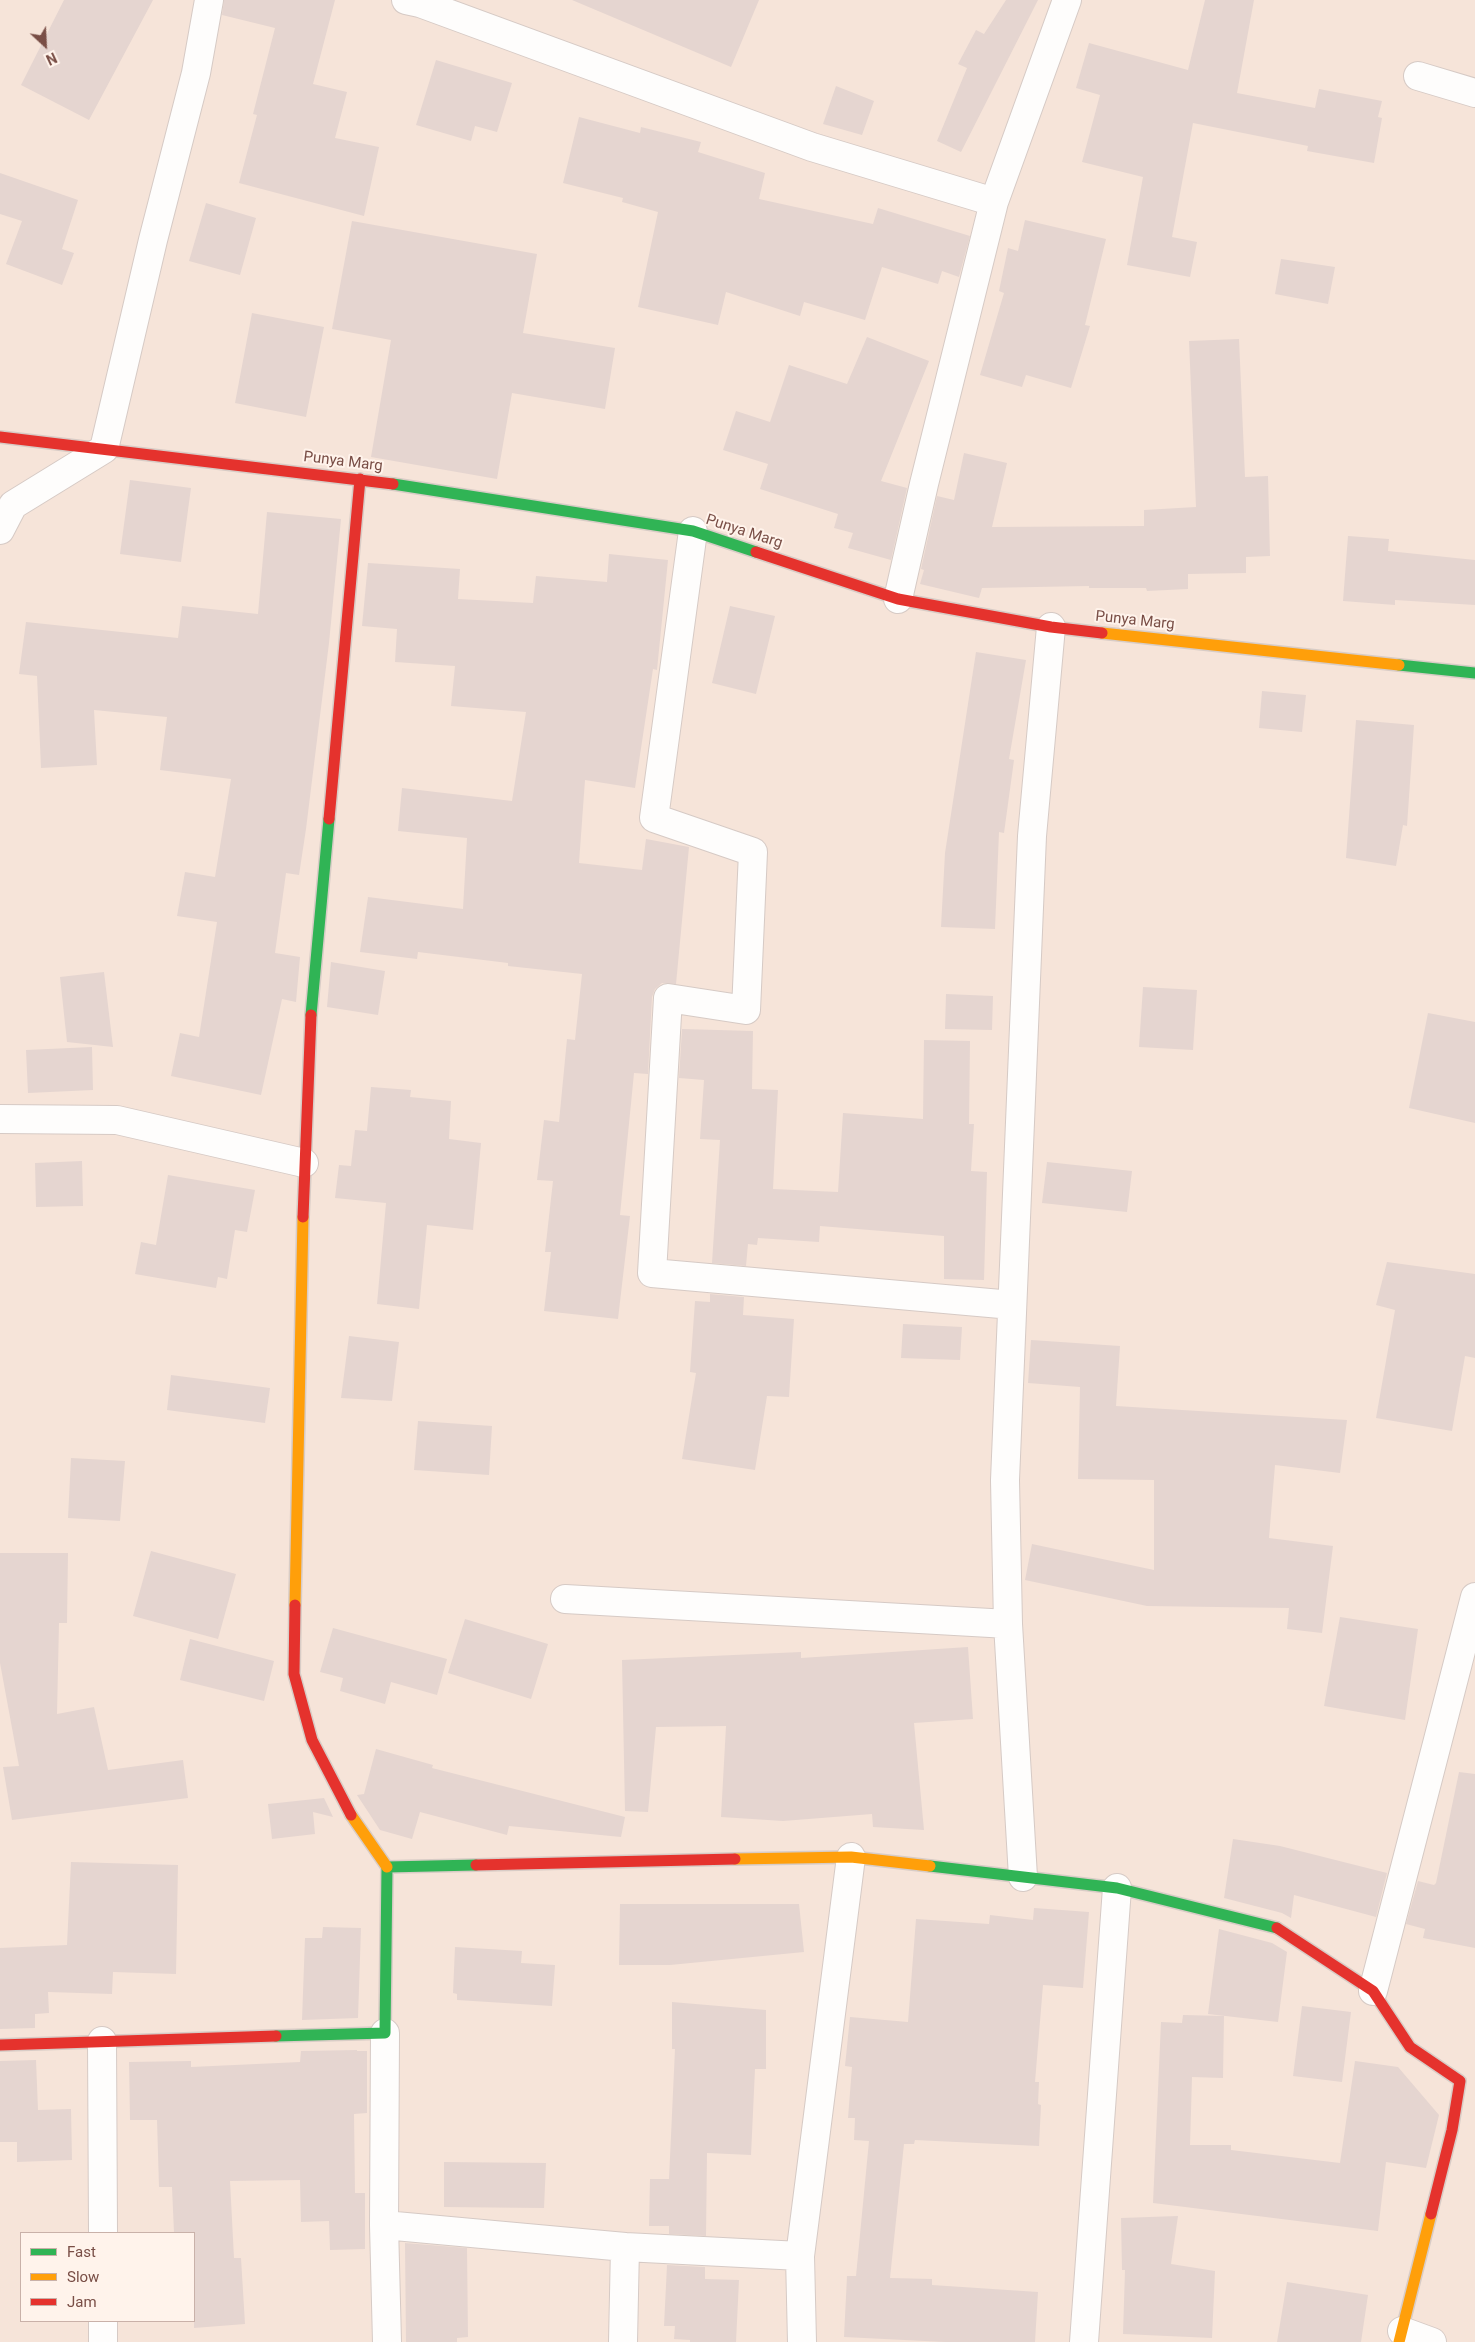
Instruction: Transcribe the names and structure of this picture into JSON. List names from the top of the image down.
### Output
{
  "streets": {
    "street": ["Punya Marg"]
  },
  "legend": ["Fast", "Slow", "Jam"],
  "north": "bottom right"
}
